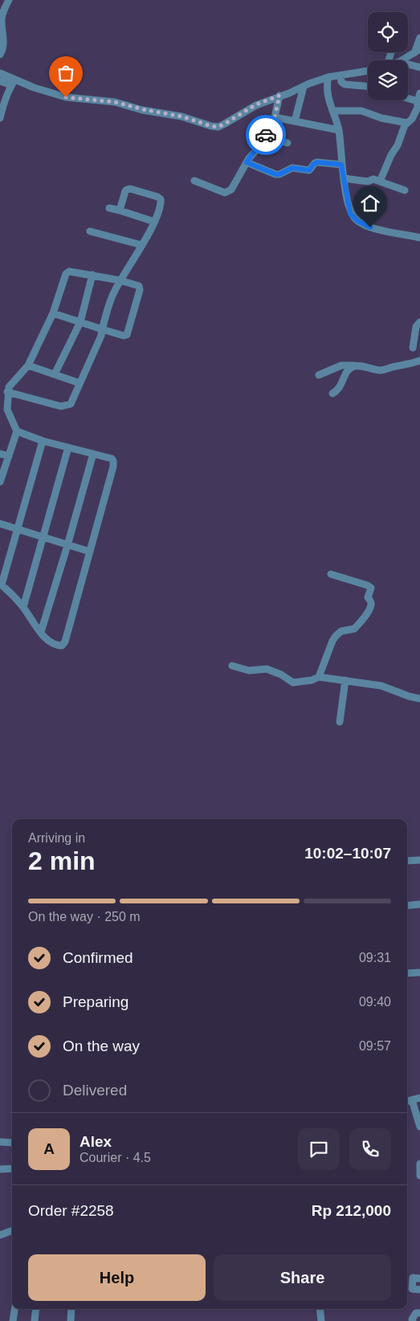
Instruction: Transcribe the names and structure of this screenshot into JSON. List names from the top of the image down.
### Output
{
  "page": {
    "heading": ["2 min", "Arriving in", "10:02–10:07"],
    "panel": [
      "Alex",
      "Courier · 4.5",
      "Order #2258",
      "Rp 212,000"
    ],
    "bar": "On the way · 250 m",
    "list": [
      ["Confirmed", "09:31"],
      ["Preparing", "09:40"],
      ["On the way", "09:57"],
      "Delivered"
    ],
    "round": "A",
    "buttons": ["Help", "Share"]
  }
}
